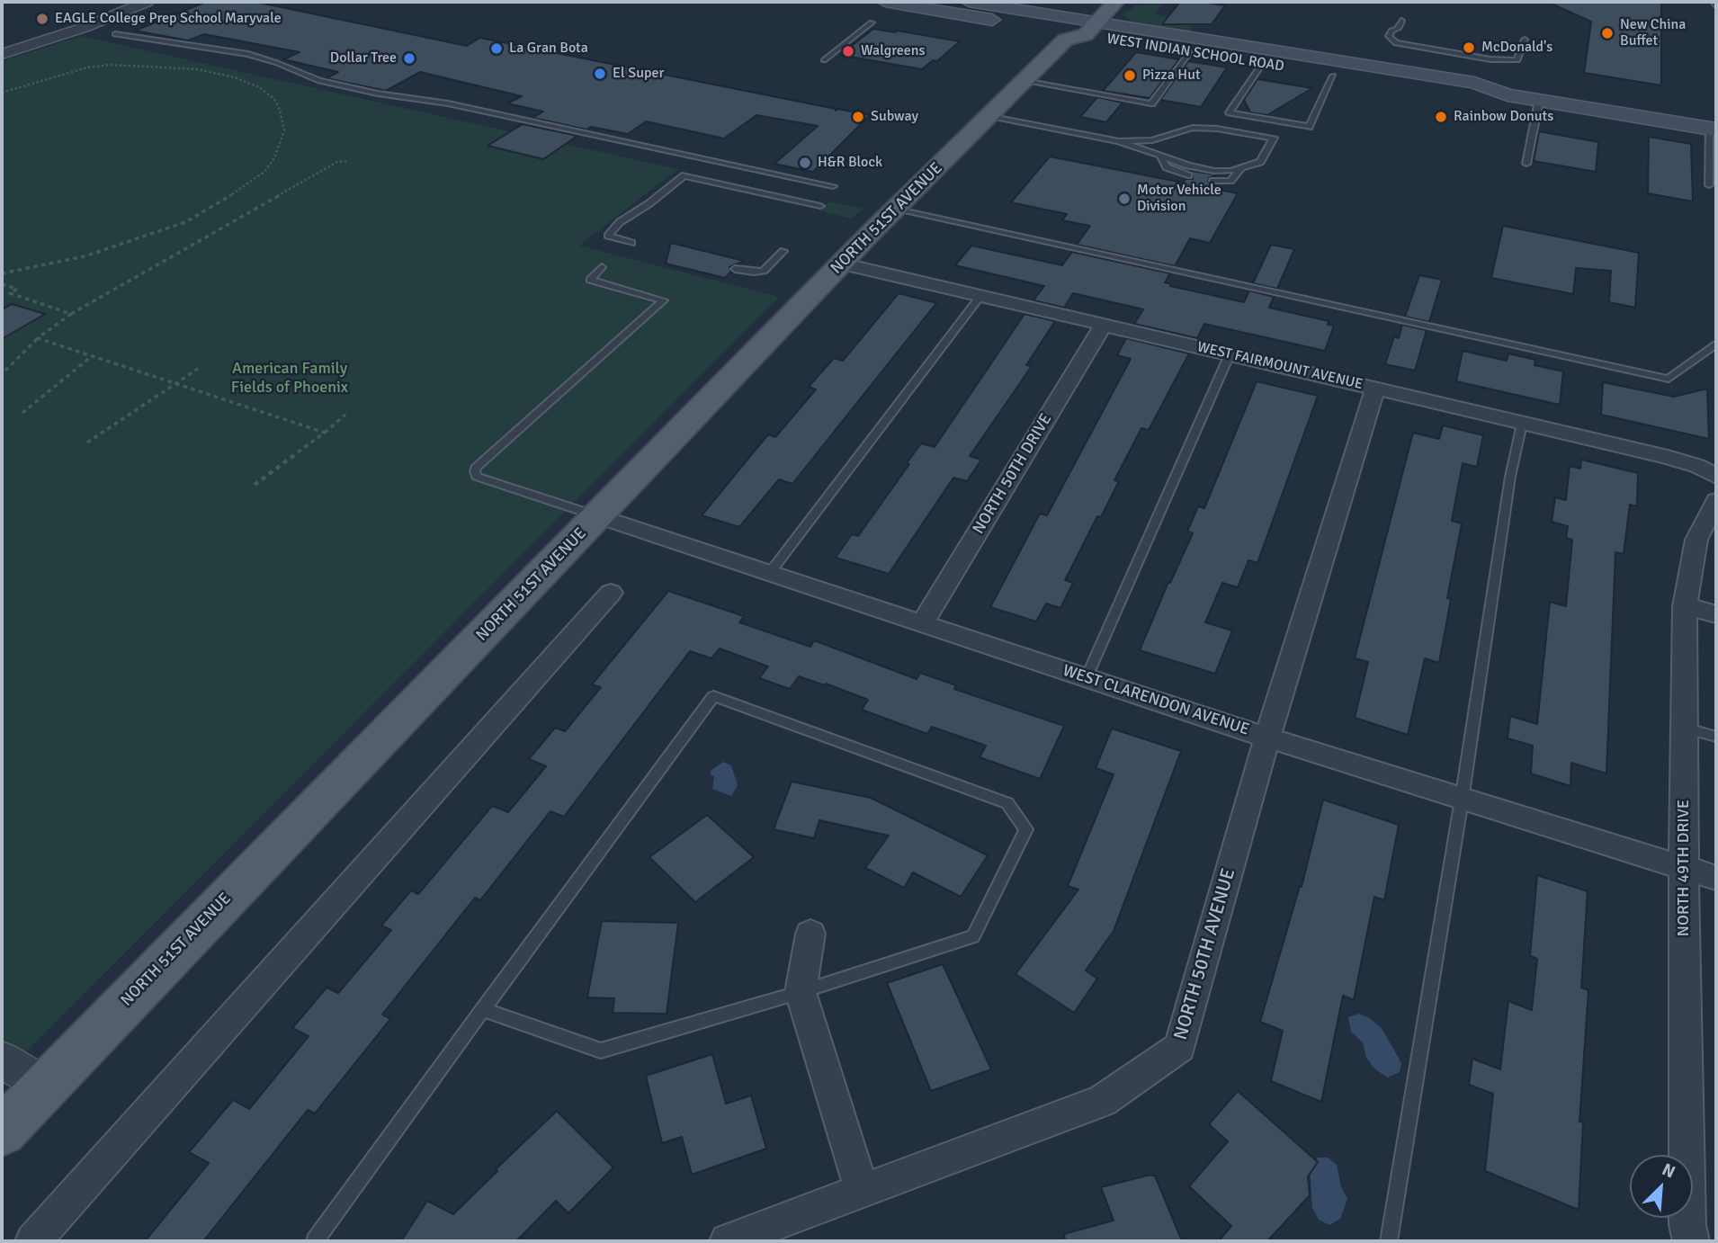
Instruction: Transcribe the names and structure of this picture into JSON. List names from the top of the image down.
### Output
{
  "streets": {
    "main road": ["WEST INDIAN SCHOOL ROAD", "NORTH 51ST AVENUE"],
    "street": [
      "WEST FAIRMOUNT AVENUE",
      "NORTH 50TH DRIVE",
      "WEST CLARENDON AVENUE",
      "NORTH 49TH DRIVE",
      "NORTH 50TH AVENUE"
    ]
  },
  "crossings": [
    ["NORTH 51ST AVENUE", "WEST FAIRMOUNT AVENUE"],
    ["NORTH 51ST AVENUE", "WEST CLARENDON AVENUE"],
    ["WEST FAIRMOUNT AVENUE", "NORTH 50TH DRIVE"],
    ["WEST FAIRMOUNT AVENUE", "NORTH 50TH AVENUE"],
    ["NORTH 50TH DRIVE", "WEST CLARENDON AVENUE"],
    ["WEST CLARENDON AVENUE", "NORTH 49TH DRIVE"],
    ["WEST CLARENDON AVENUE", "NORTH 50TH AVENUE"]
  ],
  "parks": ["American Family Fields of Phoenix"],
  "places": [
    "EAGLE College Prep School Maryvale",
    "New China Buffet",
    "McDonald's",
    "La Gran Bota",
    "Walgreens",
    "Dollar Tree",
    "El Super",
    "Pizza Hut",
    "Subway",
    "Rainbow Donuts",
    "H&R Block",
    "Motor Vehicle Division"
  ],
  "north": "top right"
}
